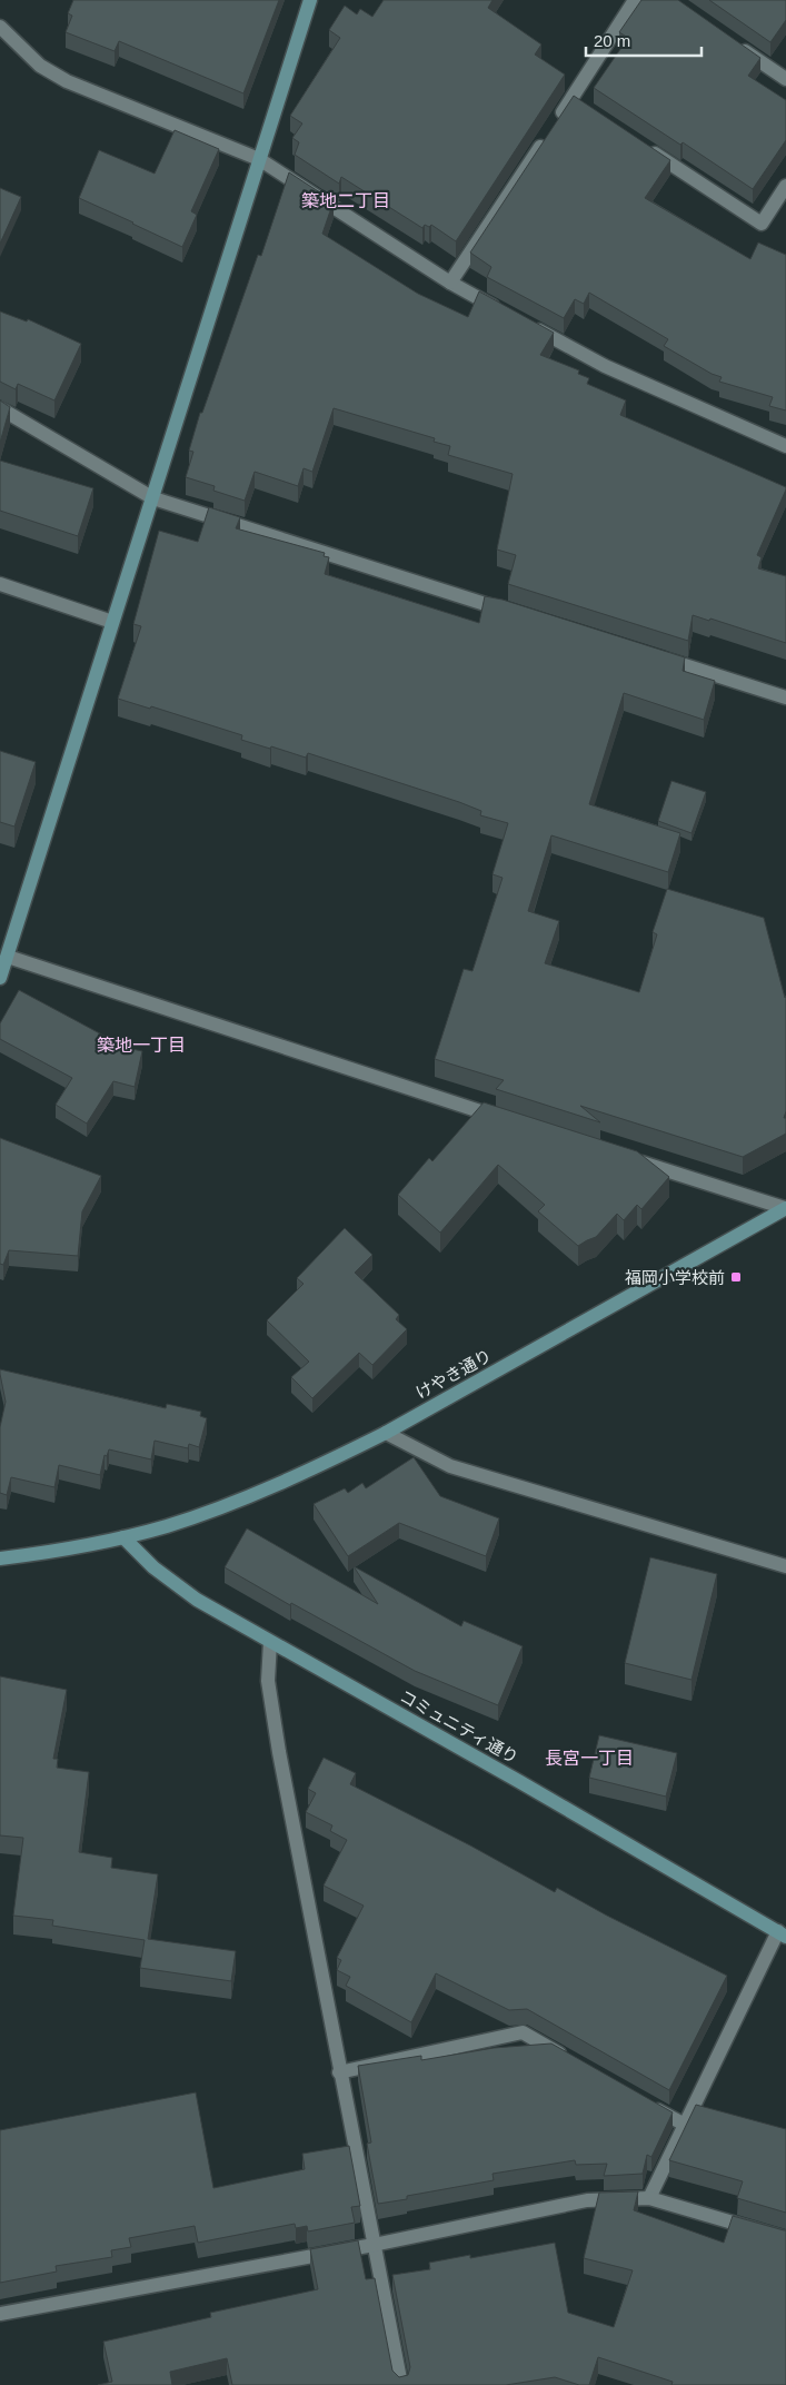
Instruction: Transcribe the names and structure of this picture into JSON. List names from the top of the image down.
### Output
{
  "streets": {
    "street": ["けやき通り", "コミュニティ通り"]
  },
  "crossings": [
    ["けやき通り", "コミュニティ通り"]
  ],
  "districts": ["築地二丁目", "築地一丁目", "長宮一丁目"],
  "places": {
    "transit": ["福岡小学校前"]
  },
  "scale_bar": "20 m"
}
